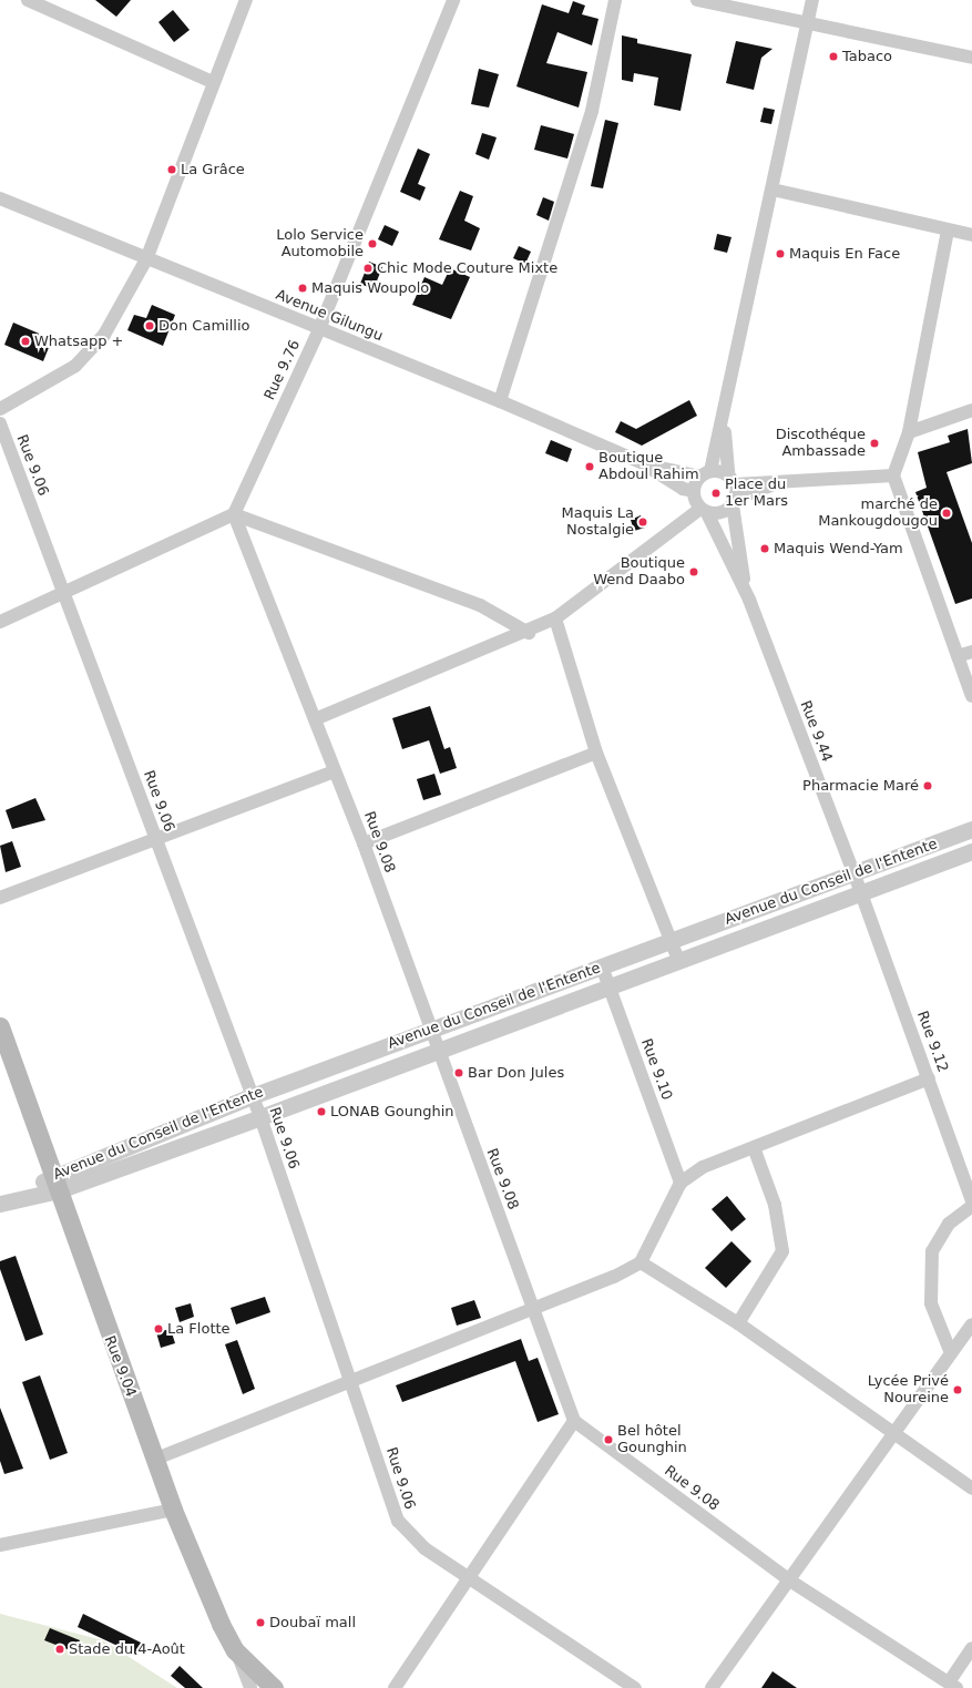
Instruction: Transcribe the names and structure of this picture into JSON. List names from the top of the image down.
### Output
{
  "streets": {
    "main road": ["Rue 9.04"],
    "street": [
      "Avenue Gilungu",
      "Rue 9.76",
      "Rue 9.06",
      "Rue 9.44",
      "Rue 9.08",
      "Avenue du Conseil de l'Entente",
      "Rue 9.12",
      "Rue 9.10"
    ]
  },
  "crossings": [
    ["Avenue Gilungu", "Rue 9.76"],
    ["Rue 9.76", "Rue 9.08"],
    ["Rue 9.06", "Avenue du Conseil de l'Entente"],
    ["Rue 9.44", "Avenue du Conseil de l'Entente"],
    ["Rue 9.44", "Rue 9.12"],
    ["Rue 9.08", "Avenue du Conseil de l'Entente"],
    ["Avenue du Conseil de l'Entente", "Rue 9.12"],
    ["Avenue du Conseil de l'Entente", "Rue 9.10"],
    ["Avenue du Conseil de l'Entente", "Rue 9.04"]
  ],
  "places": [
    "Tabaco",
    "La Grâce",
    "Lolo Service Automobile",
    "Maquis En Face",
    "Chic Mode Couture Mixte",
    "Maquis Woupolo",
    "Don Camillio",
    "Whatsapp +",
    "Discothéque Ambassade",
    "Boutique Abdoul Rahim",
    "Place du 1er Mars",
    "marché de Mankougdougou",
    "Maquis La Nostalgie",
    "Maquis Wend-Yam",
    "Boutique Wend Daabo",
    "Pharmacie Maré",
    "Bar Don Jules",
    "LONAB Gounghin",
    "La Flotte",
    "Lycée Privé Noureine",
    "Bel hôtel Gounghin",
    "Doubaï mall",
    "Stade du 4-Août"
  ]
}
